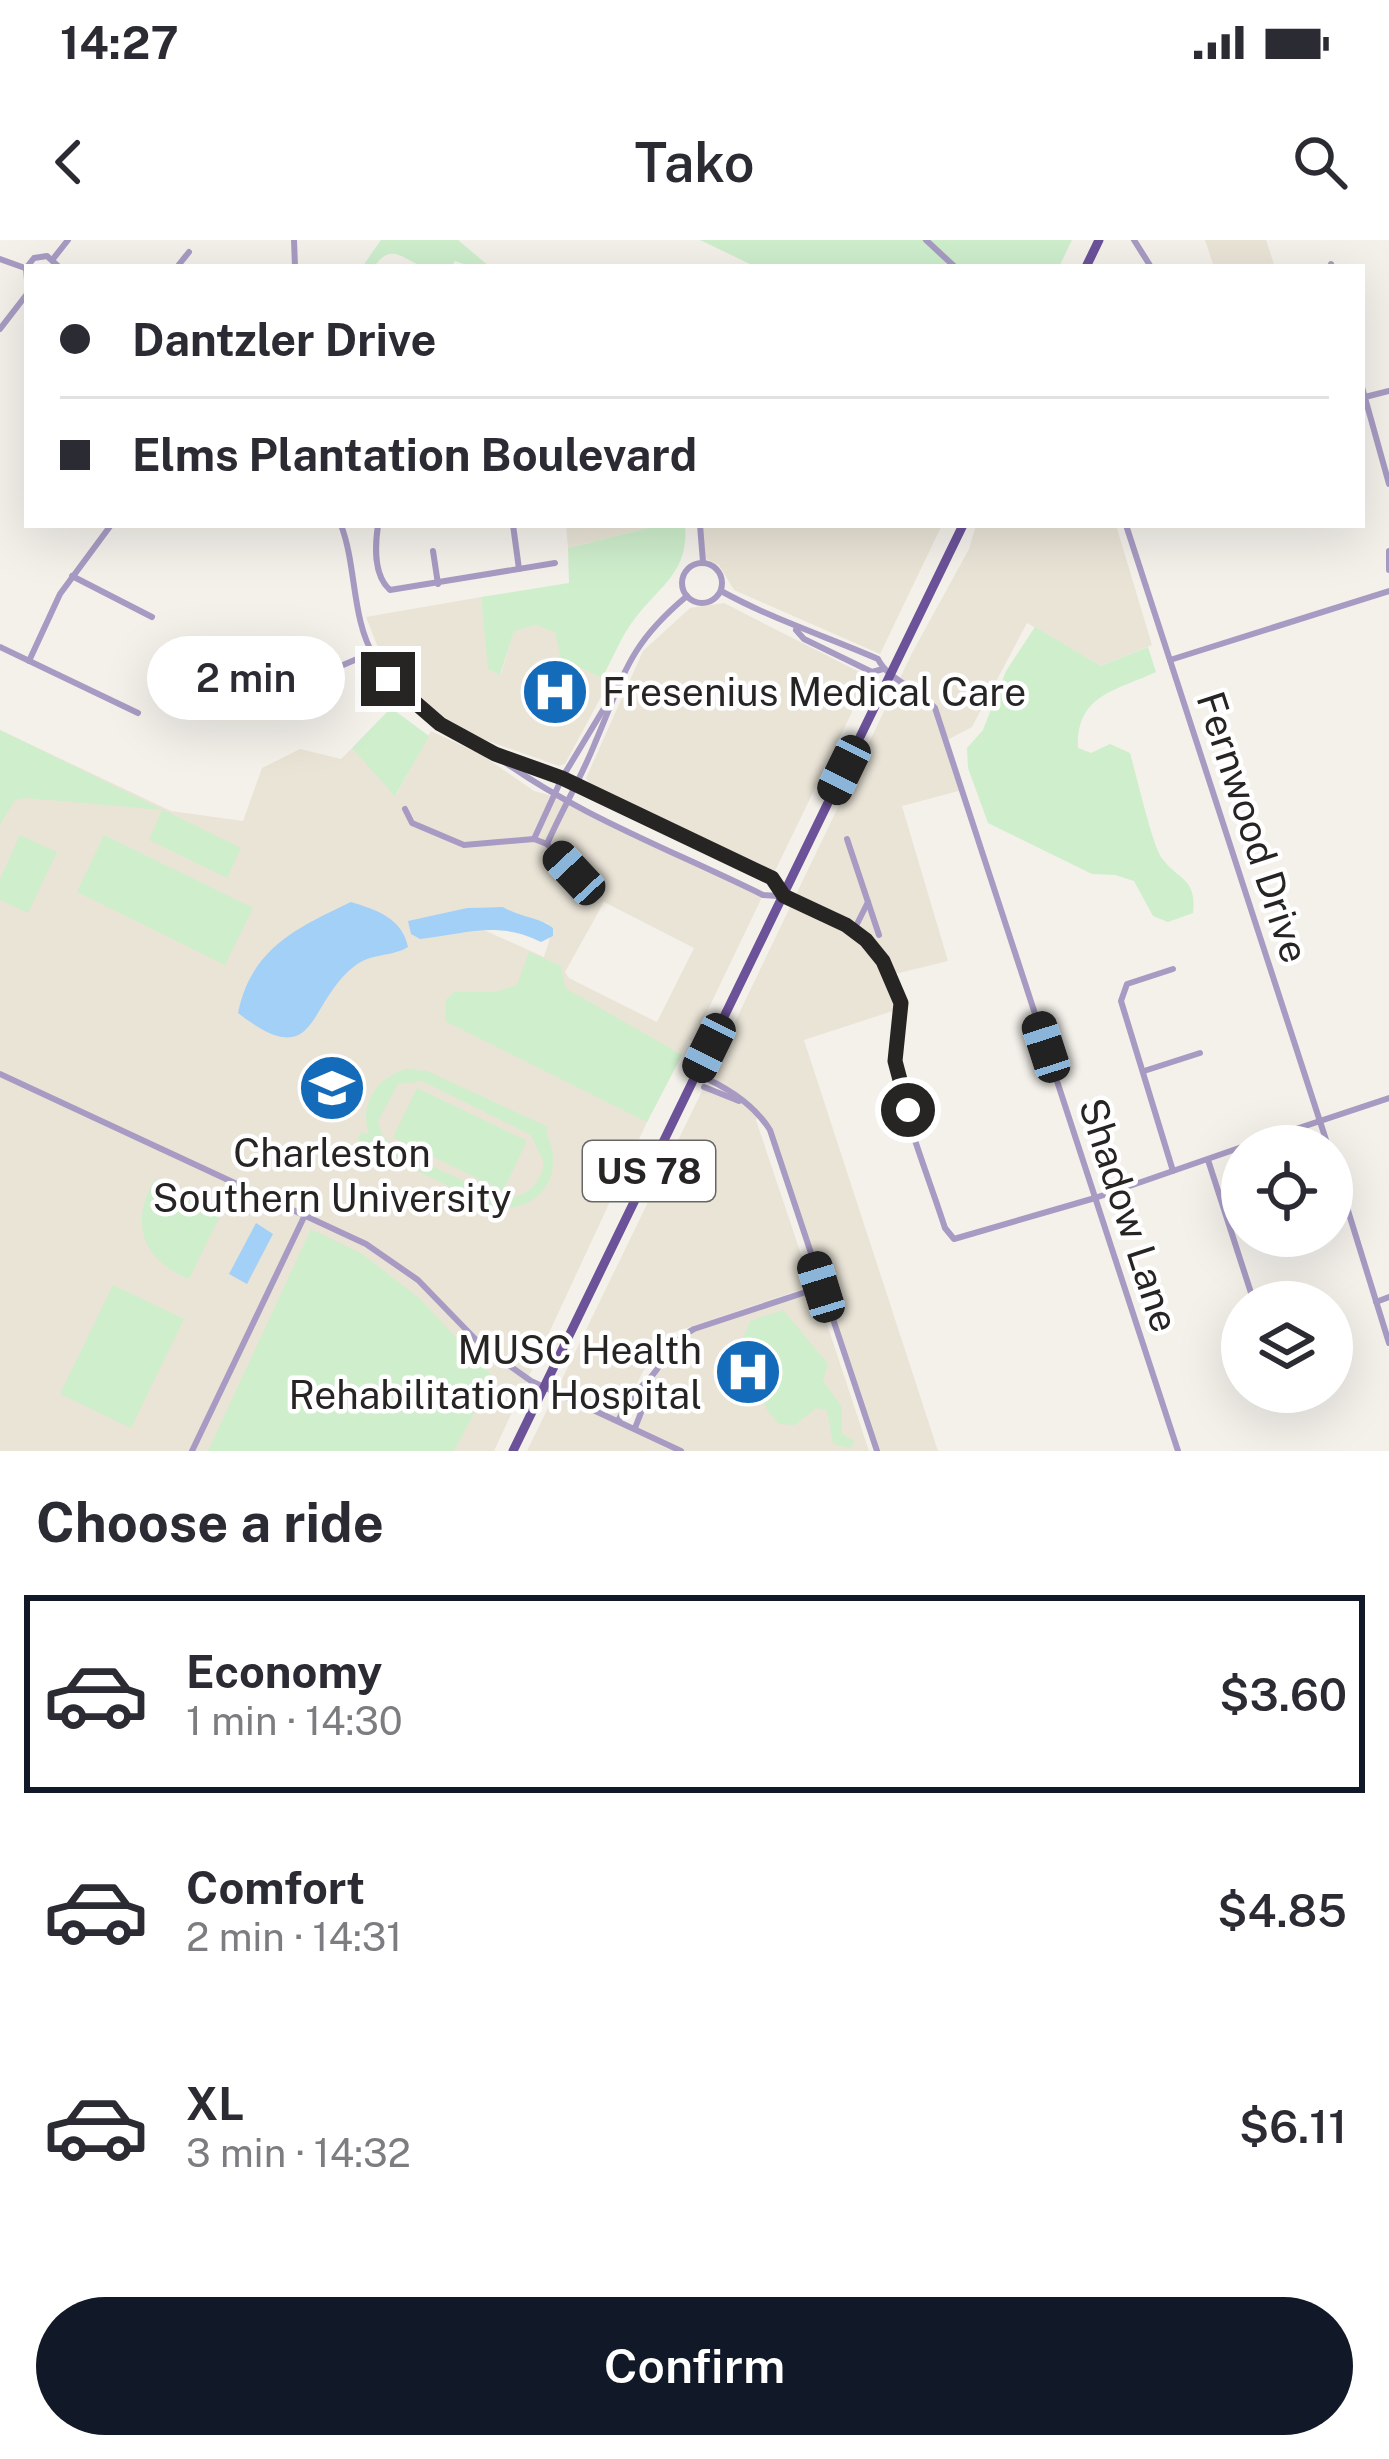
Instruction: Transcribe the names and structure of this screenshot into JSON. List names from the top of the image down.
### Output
{
  "streets": {
    "main road": ["US 78"],
    "street": ["Fernwood Drive", "Shadow Lane"]
  },
  "crossings": [
    ["US 78", "Shadow Lane"]
  ],
  "places": {
    "hospital": ["Fresenius Medical Care", "MUSC Health Rehabilitation Hospital"],
    "school or university": ["Charleston Southern University"]
  },
  "page": {
    "status": "14:27",
    "header": "Tako",
    "banner": ["Dantzler Drive", "Elms Plantation Boulevard"],
    "bubble": "2 min",
    "heading": "Choose a ride",
    "list": [
      {
        "name": "Economy",
        "note": "1 min · 14:30",
        "value": "$3.60"
      },
      {
        "name": "Comfort",
        "note": "2 min · 14:31",
        "value": "$4.85"
      },
      {
        "name": "XL",
        "note": "3 min · 14:32",
        "value": "$6.11"
      }
    ],
    "buttons": "Confirm"
  }
}
